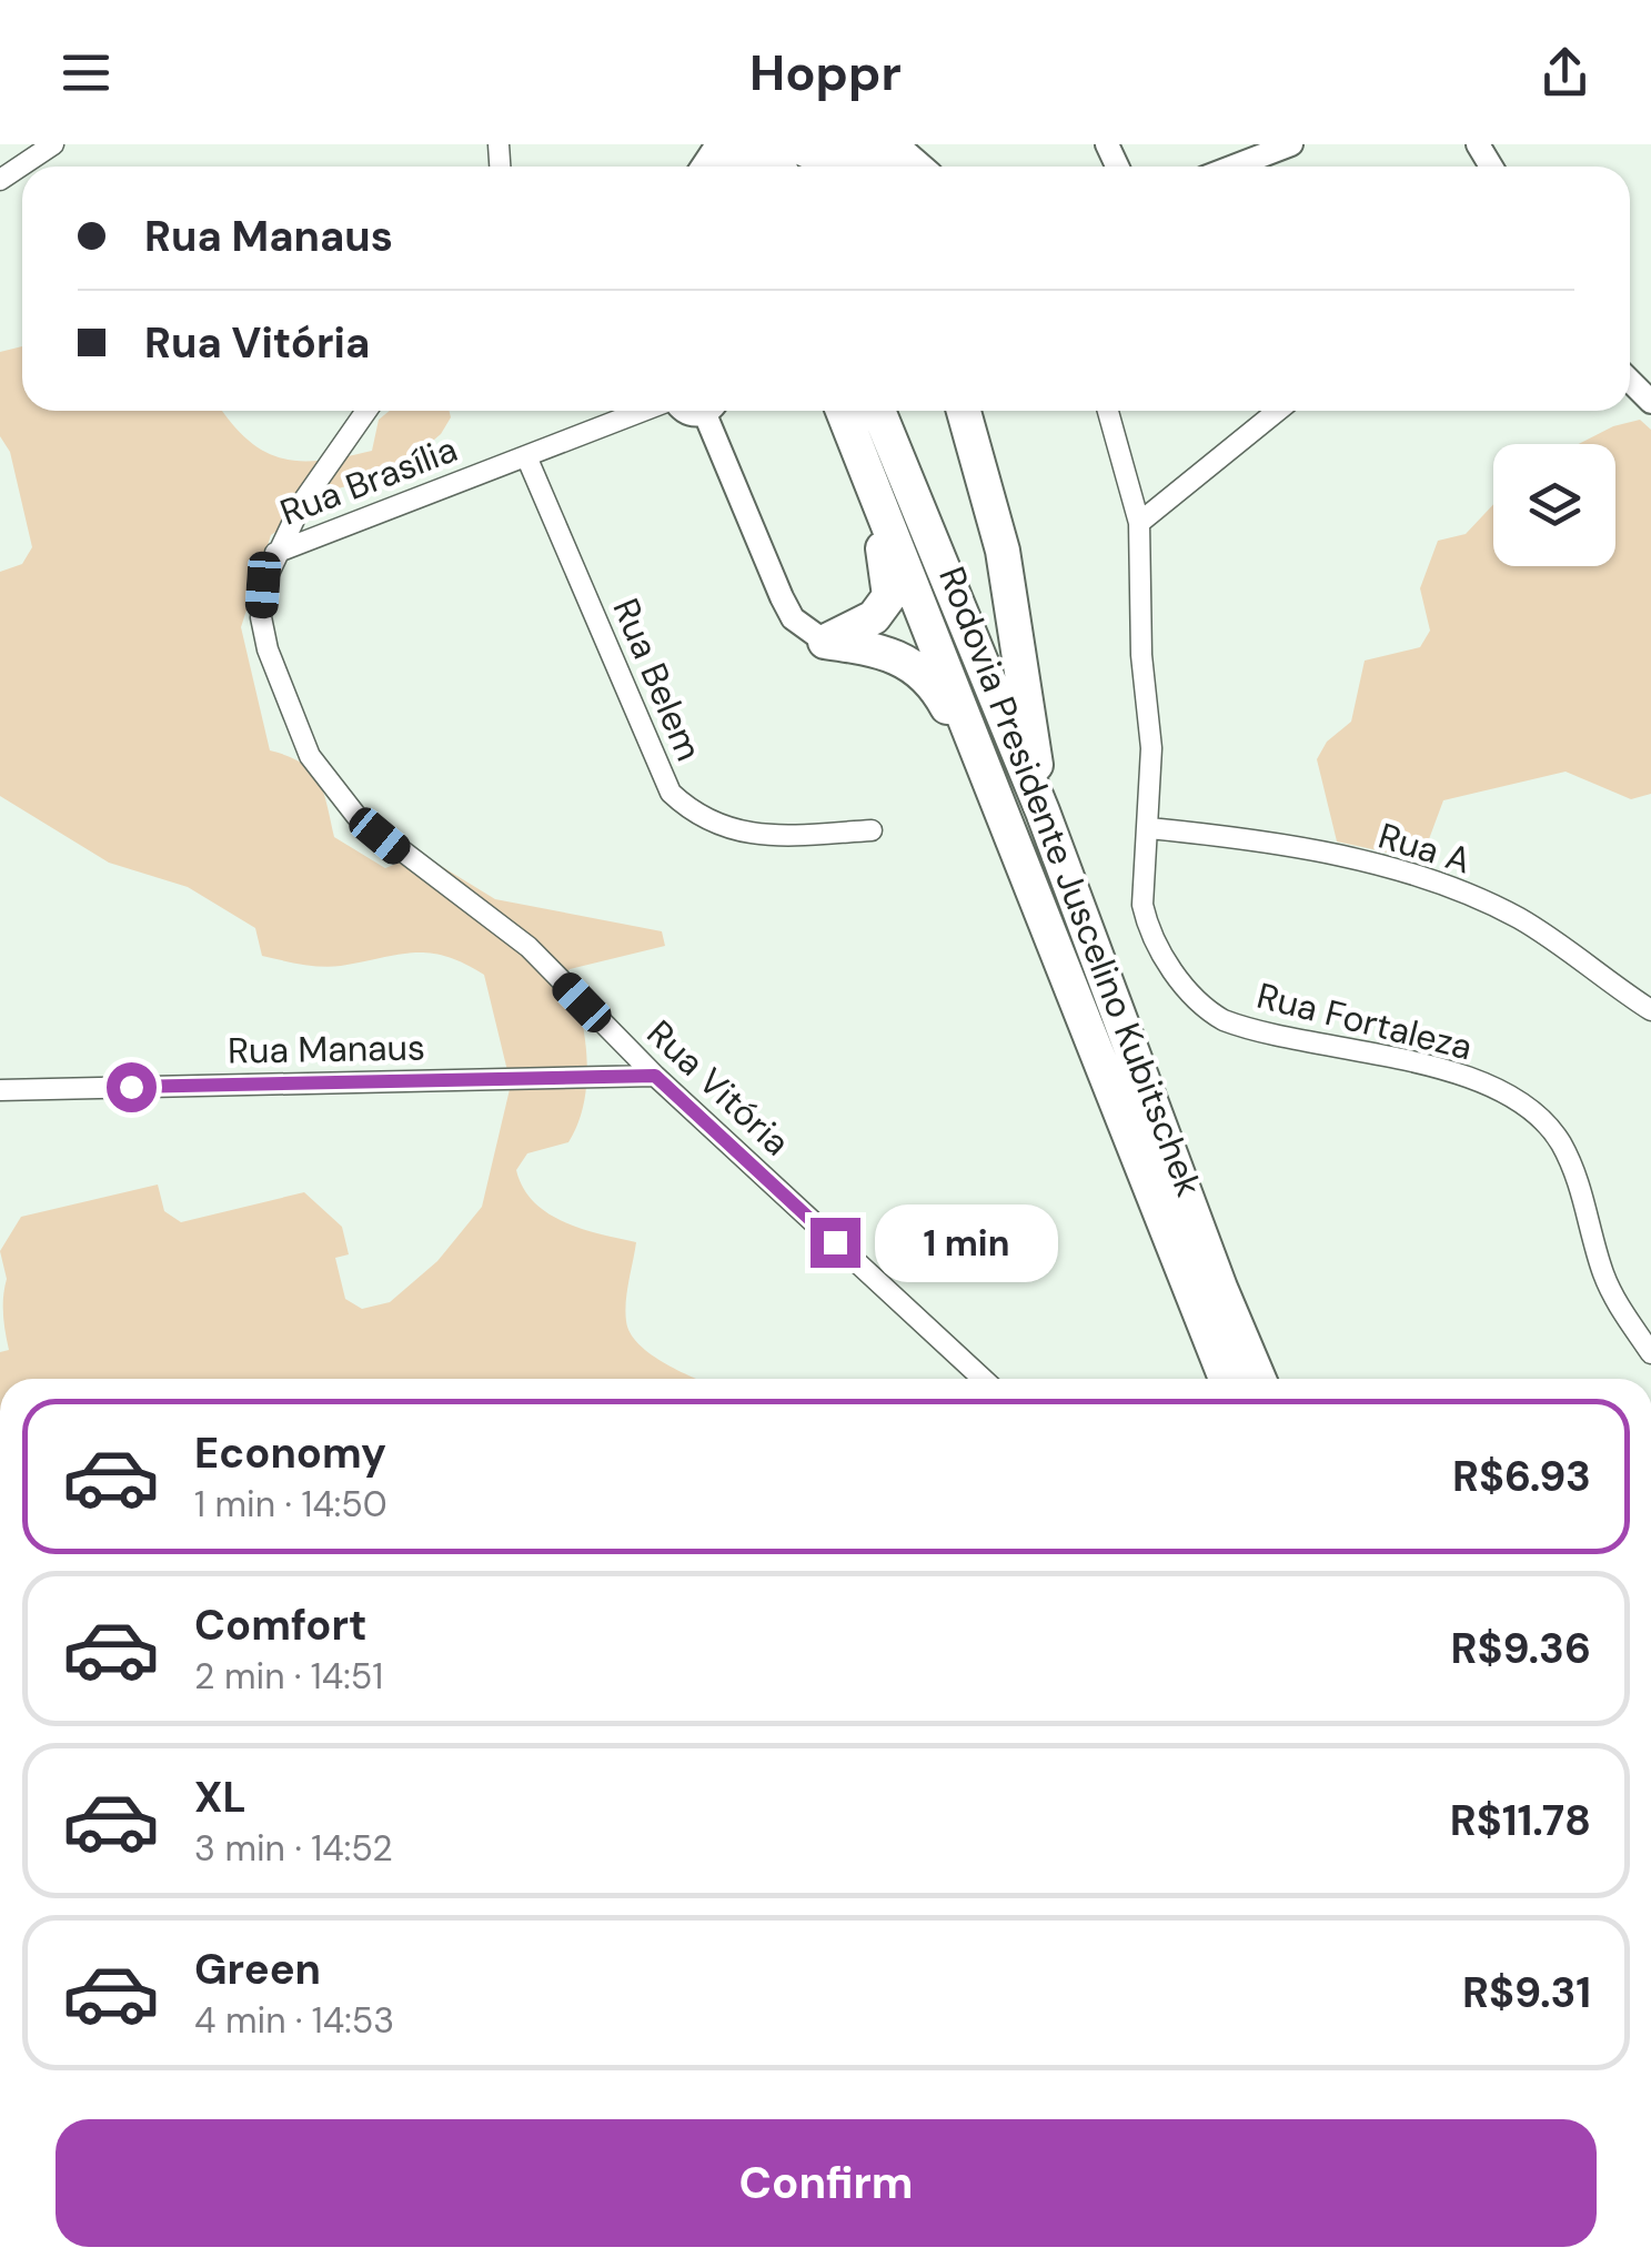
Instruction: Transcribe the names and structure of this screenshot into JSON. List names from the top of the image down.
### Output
{
  "streets": {
    "highway": ["Rodovia Presidente Juscelino Kubitschek"],
    "street": [
      "Rua Brasília",
      "Rua Belem",
      "Rua A",
      "Rua Fortaleza",
      "Rua Manaus",
      "Rua Vitória"
    ]
  },
  "crossings": [
    ["Rua Brasília", "Rua Belem"],
    ["Rua Brasília", "Rua Vitória"],
    ["Rua A", "Rua Fortaleza"],
    ["Rua Manaus", "Rua Vitória"]
  ],
  "page": {
    "header": "Hoppr",
    "banner": ["Rua Manaus", "Rua Vitória"],
    "bubble": "1 min",
    "list": [
      {
        "name": "Economy",
        "note": "1 min · 14:50",
        "value": "R$6.93"
      },
      {
        "name": "Comfort",
        "note": "2 min · 14:51",
        "value": "R$9.36"
      },
      {
        "name": "XL",
        "note": "3 min · 14:52",
        "value": "R$11.78"
      },
      {
        "name": "Green",
        "note": "4 min · 14:53",
        "value": "R$9.31"
      }
    ],
    "buttons": "Confirm"
  }
}
